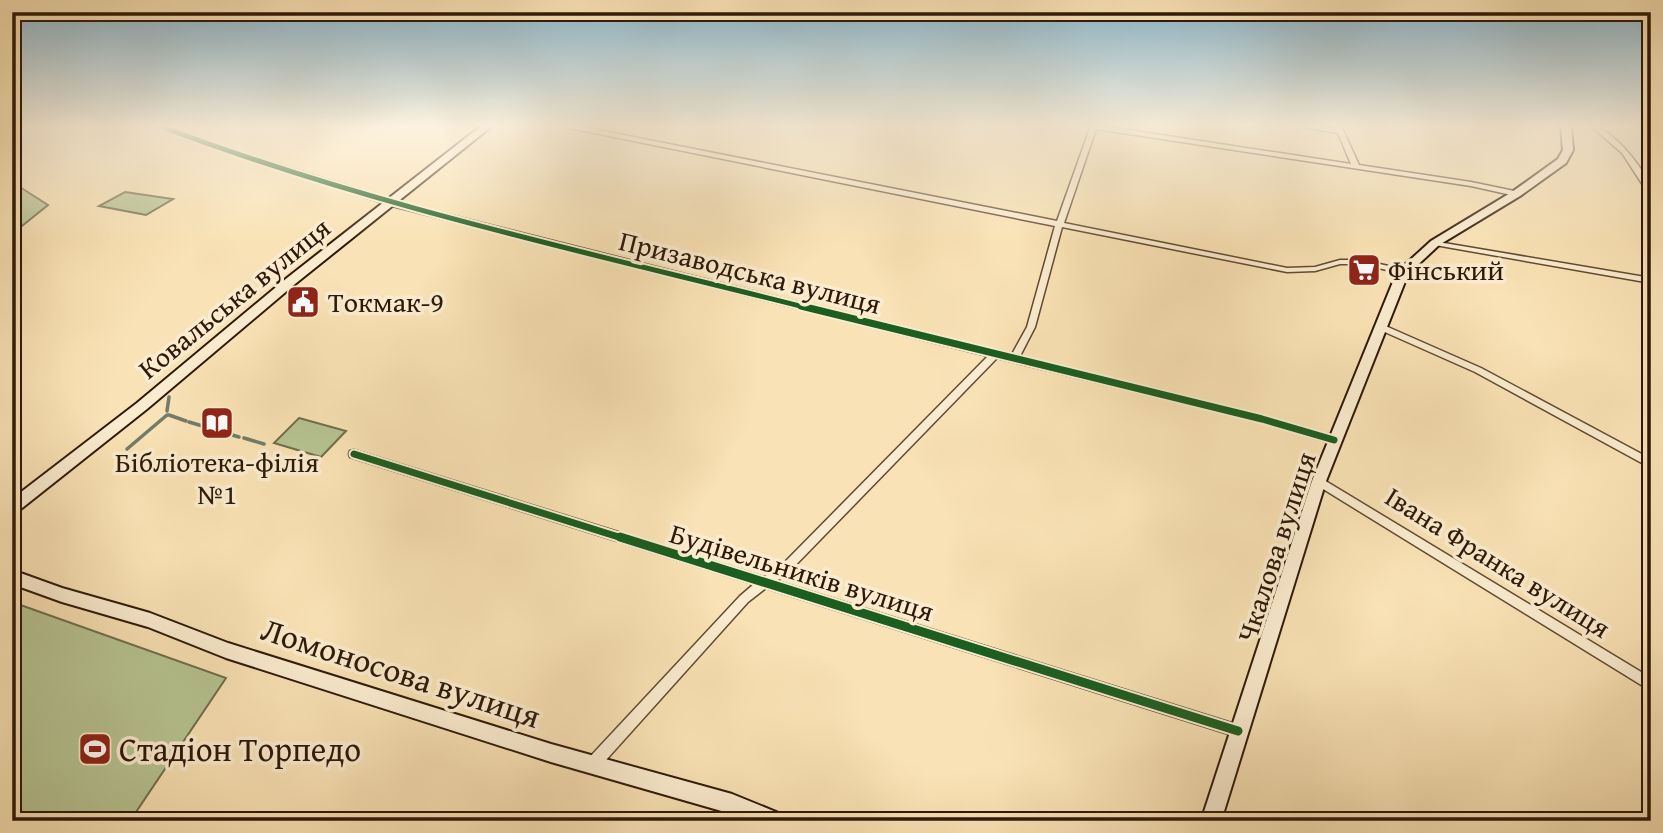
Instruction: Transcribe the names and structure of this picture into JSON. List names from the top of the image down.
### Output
{
  "streets": {
    "street": [
      "Призаводська вулиця",
      "Ковальська вулиця",
      "Чкалова вулиця",
      "Івана Франка вулиця",
      "Будівельників вулиця",
      "Ломоносова вулиця"
    ]
  },
  "crossings": [
    ["Призаводська вулиця", "Ковальська вулиця"],
    ["Призаводська вулиця", "Чкалова вулиця"],
    ["Чкалова вулиця", "Івана Франка вулиця"],
    ["Чкалова вулиця", "Будівельників вулиця"]
  ],
  "places": {
    "supermarket": ["Фінський"],
    "public building": ["Токмак-9"],
    "library": ["Бібліотека-філія №1"],
    "sports": ["Стадіон Торпедо"]
  }
}
